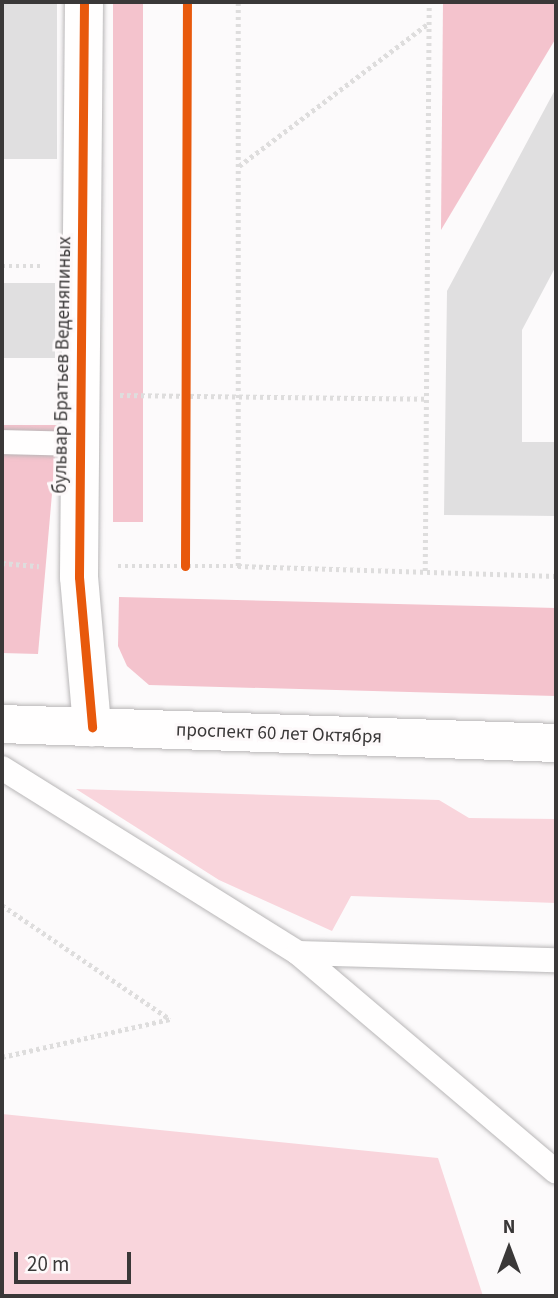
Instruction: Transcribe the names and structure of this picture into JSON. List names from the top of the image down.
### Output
{
  "streets": {
    "street": ["бульвар Братьев Веденяпиных", "проспект 60 лет Октября"]
  },
  "crossings": [
    ["бульвар Братьев Веденяпиных", "проспект 60 лет Октября"]
  ],
  "scale_bar": "20 m",
  "north": "top"
}
